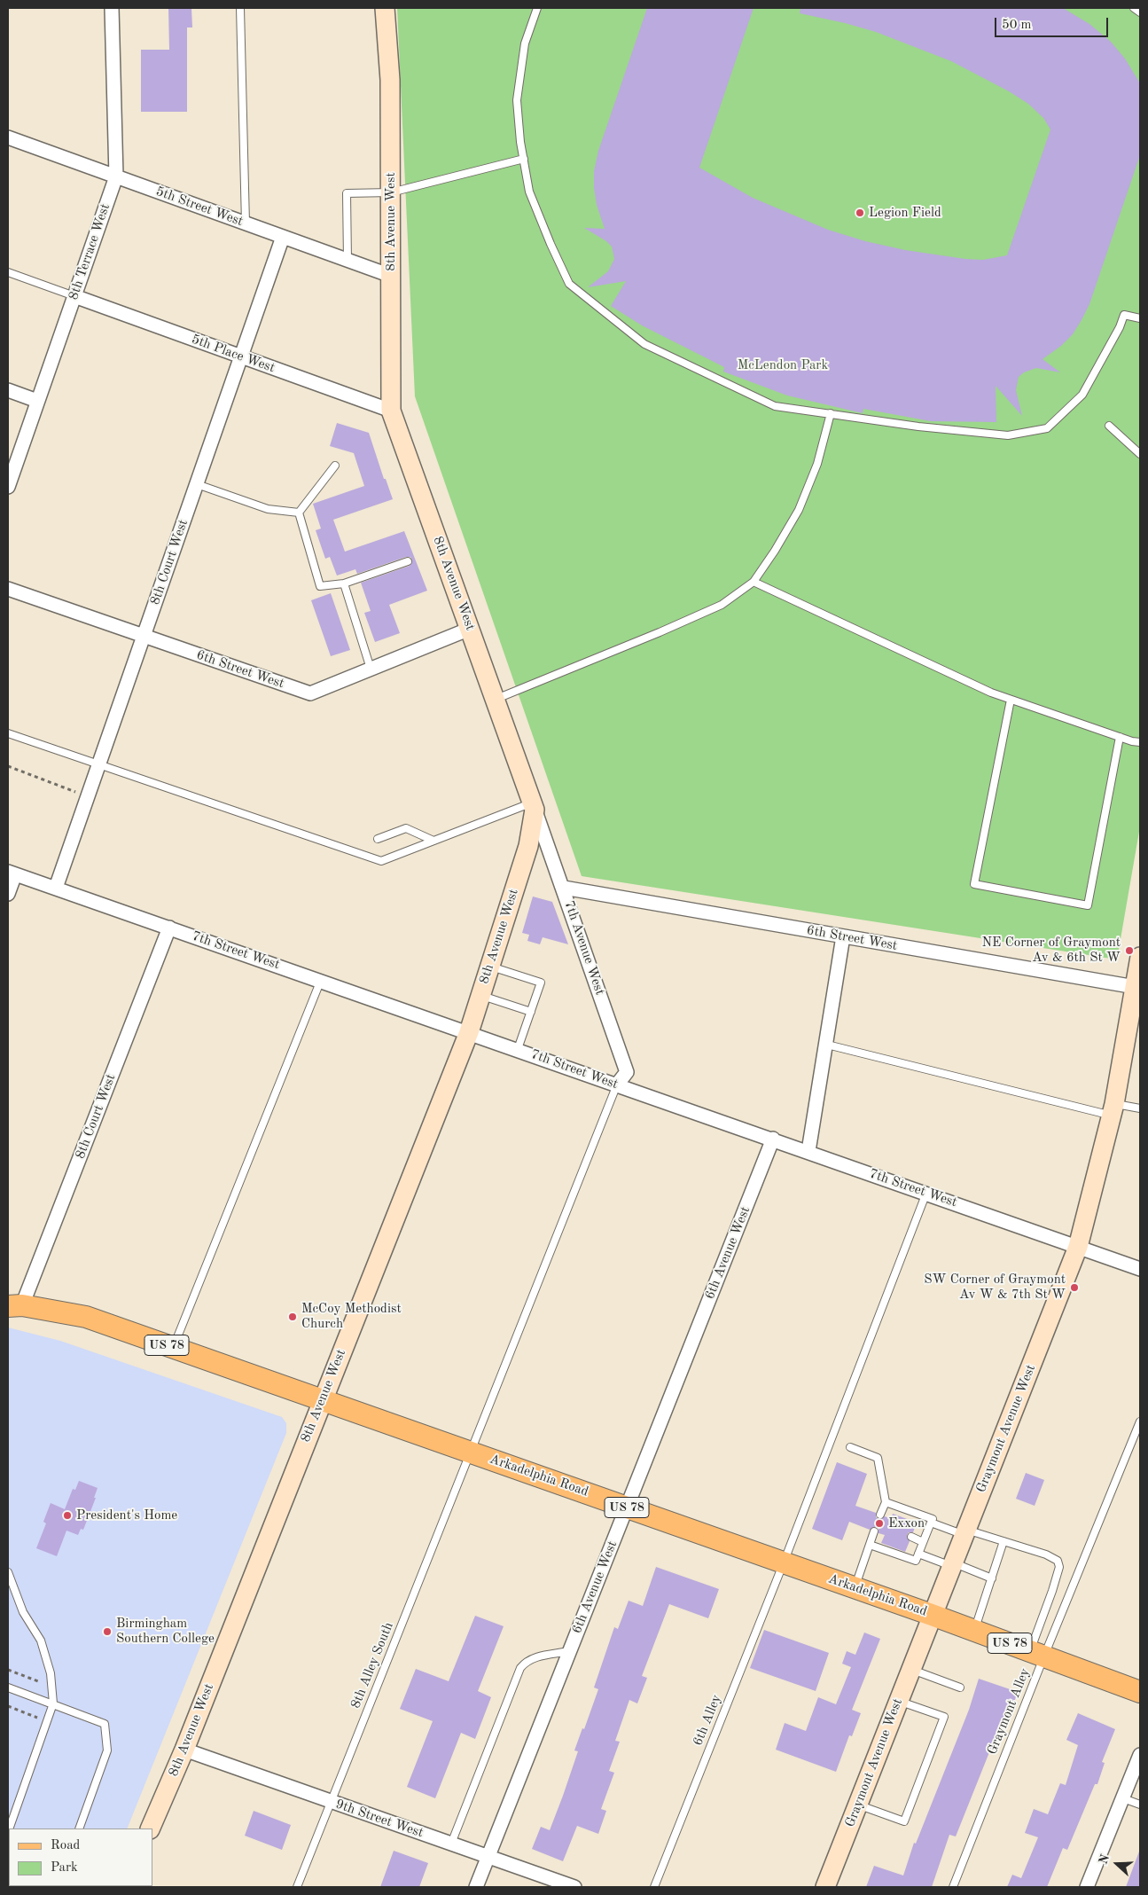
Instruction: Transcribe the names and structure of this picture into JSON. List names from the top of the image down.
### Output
{
  "streets": {
    "main road": [
      "8th Avenue West",
      "US 78",
      "Graymont Avenue West",
      "Arkadelphia Road"
    ],
    "street": [
      "5th Street West",
      "8th Terrace West",
      "5th Place West",
      "8th Court West",
      "6th Street West",
      "7th Avenue West",
      "7th Street West",
      "6th Avenue West",
      "9th Street West"
    ],
    "lane": ["8th Alley South", "Graymont Alley", "6th Alley"]
  },
  "crossings": [
    ["5th Street West", "8th Avenue West"],
    ["5th Street West", "8th Terrace West"],
    ["5th Street West", "8th Court West"],
    ["8th Avenue West", "5th Place West"],
    ["8th Avenue West", "6th Street West"],
    ["8th Avenue West", "7th Avenue West"],
    ["8th Avenue West", "7th Street West"],
    ["8th Avenue West", "Arkadelphia Road"],
    ["8th Avenue West", "9th Street West"],
    ["8th Terrace West", "5th Place West"],
    ["5th Place West", "8th Court West"],
    ["8th Court West", "6th Street West"],
    ["8th Court West", "7th Street West"],
    ["8th Court West", "Arkadelphia Road"],
    ["6th Street West", "7th Avenue West"],
    ["6th Street West", "Graymont Avenue West"],
    ["7th Avenue West", "7th Street West"],
    ["7th Avenue West", "8th Alley South"],
    ["7th Street West", "6th Avenue West"],
    ["7th Street West", "Graymont Avenue West"],
    ["7th Street West", "8th Alley South"],
    ["7th Street West", "6th Alley"],
    ["6th Avenue West", "Arkadelphia Road"],
    ["6th Avenue West", "9th Street West"],
    ["Graymont Avenue West", "Arkadelphia Road"],
    ["Arkadelphia Road", "8th Alley South"],
    ["Arkadelphia Road", "Graymont Alley"],
    ["Arkadelphia Road", "6th Alley"],
    ["8th Alley South", "9th Street West"]
  ],
  "parks": ["McLendon Park"],
  "places": [
    "Legion Field",
    "NE Corner of Graymont Av & 6th St W",
    "SW Corner of Graymont Av W & 7th St W",
    "McCoy Methodist Church",
    "President's Home",
    "Exxon",
    "Birmingham Southern College"
  ],
  "legend": ["Road", "Park"],
  "scale_bar": "50 m",
  "north": "left"
}
